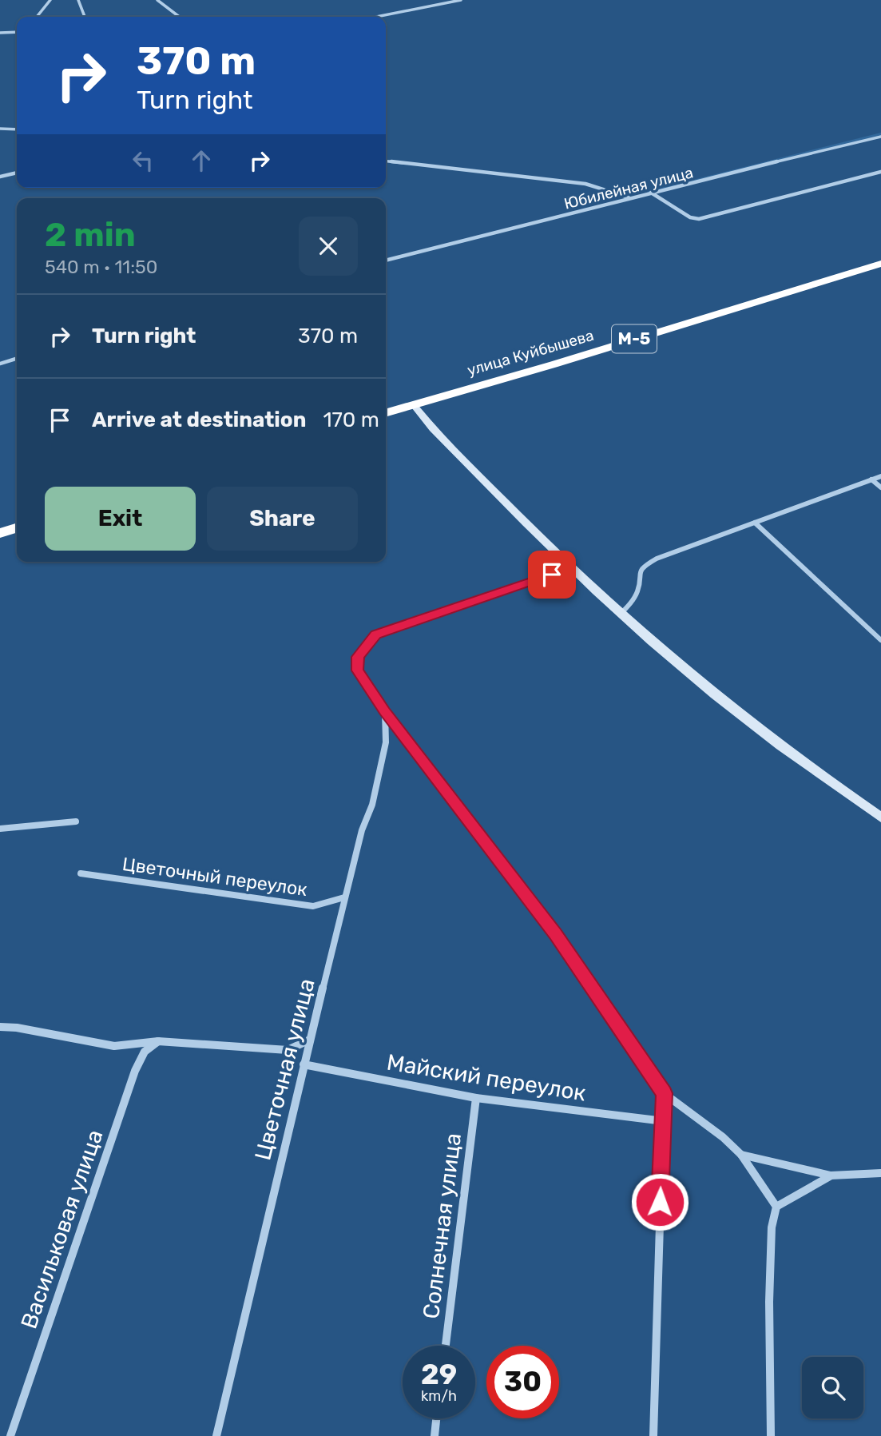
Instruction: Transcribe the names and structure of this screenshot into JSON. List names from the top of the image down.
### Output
{
  "streets": {
    "highway": ["М-5", "улица Куйбышева"],
    "street": [
      "Юбилейная улица",
      "Цветочный переулок",
      "Цветочная улица",
      "Майский переулок",
      "Солнечная улица",
      "Васильковая улица"
    ]
  },
  "crossings": [
    ["Цветочный переулок", "Цветочная улица"],
    ["Цветочная улица", "Майский переулок"],
    ["Майский переулок", "Солнечная улица"]
  ],
  "page": {
    "turn": ["370 m", "Turn right"],
    "heading": ["2 min", "540 m · 11:50"],
    "list": [
      {
        "name": "Turn right",
        "value": "370 m"
      },
      {
        "name": "Arrive at destination",
        "value": "170 m"
      }
    ],
    "buttons": ["Exit", "Share"],
    "speed": "29 km/h",
    "limit": "30"
  }
}
